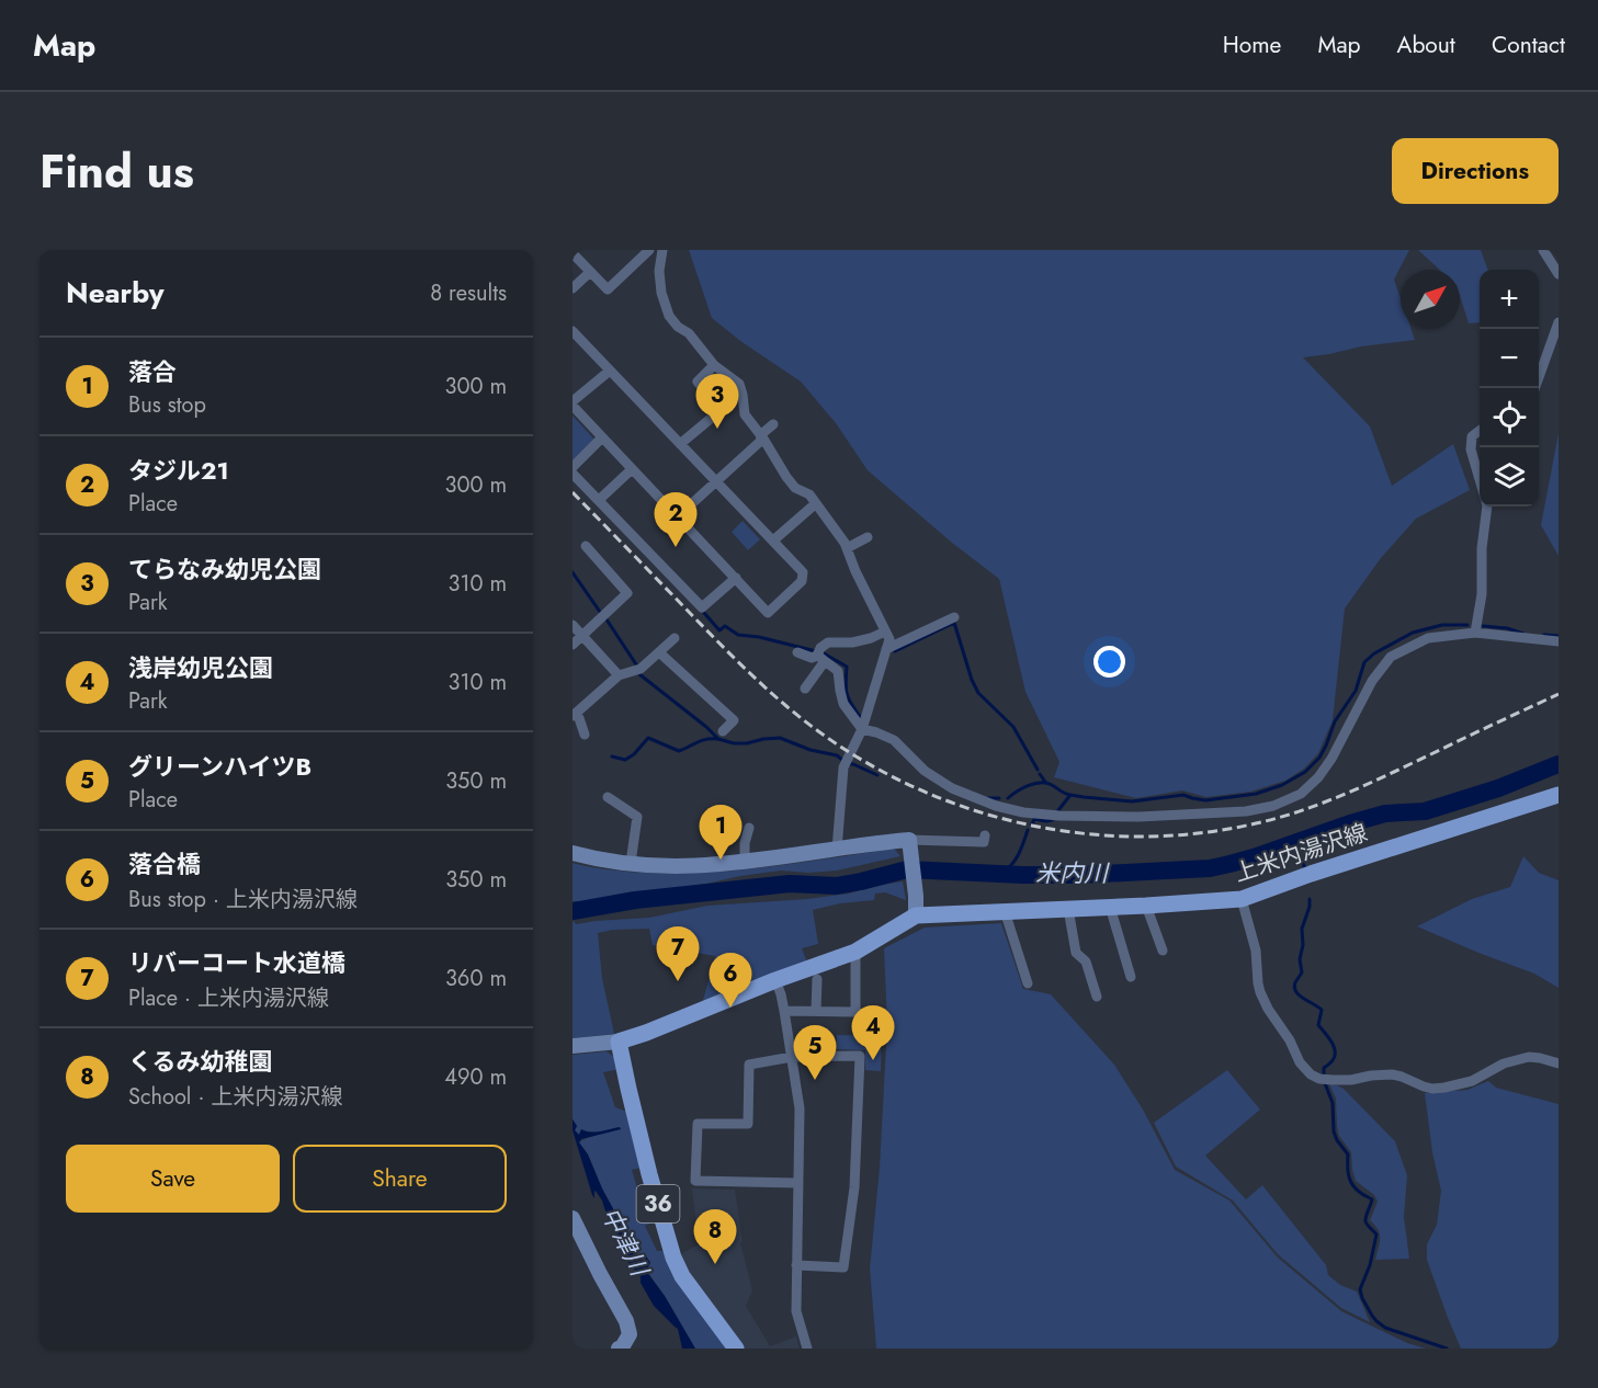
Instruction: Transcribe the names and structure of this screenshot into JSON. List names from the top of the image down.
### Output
{
  "streets": {
    "main road": ["上米内湯沢線", "36"]
  },
  "crossings": [
    ["上米内湯沢線", "36"]
  ],
  "water": ["米内川", "中津川"],
  "north": "top right",
  "page": {
    "header": "Map",
    "nav": [
      "Home",
      "Map",
      "About",
      "Contact"
    ],
    "title": "Find us",
    "buttons": [
      "Directions",
      ["Save", "Share"]
    ],
    "heading": ["Nearby", "8 results"],
    "map_buttons": ["+", "−"],
    "list": [
      {
        "mark": "1",
        "name": "落合",
        "note": "Bus stop",
        "value": "300 m"
      },
      {
        "mark": "2",
        "name": "タジル21",
        "note": "Place",
        "value": "300 m"
      },
      {
        "mark": "3",
        "name": "てらなみ幼児公園",
        "note": "Park",
        "value": "310 m"
      },
      {
        "mark": "4",
        "name": "浅岸幼児公園",
        "note": "Park",
        "value": "310 m"
      },
      {
        "mark": "5",
        "name": "グリーンハイツB",
        "note": "Place",
        "value": "350 m"
      },
      {
        "mark": "6",
        "name": "落合橋",
        "note": "Bus stop · 上米内湯沢線",
        "value": "350 m"
      },
      {
        "mark": "7",
        "name": "リバーコート水道橋",
        "note": "Place · 上米内湯沢線",
        "value": "360 m"
      },
      {
        "mark": "8",
        "name": "くるみ幼稚園",
        "note": "School · 上米内湯沢線",
        "value": "490 m"
      }
    ],
    "pins": [
      "3",
      "2",
      "1",
      "7",
      "6",
      "4",
      "5",
      "8"
    ]
  }
}
